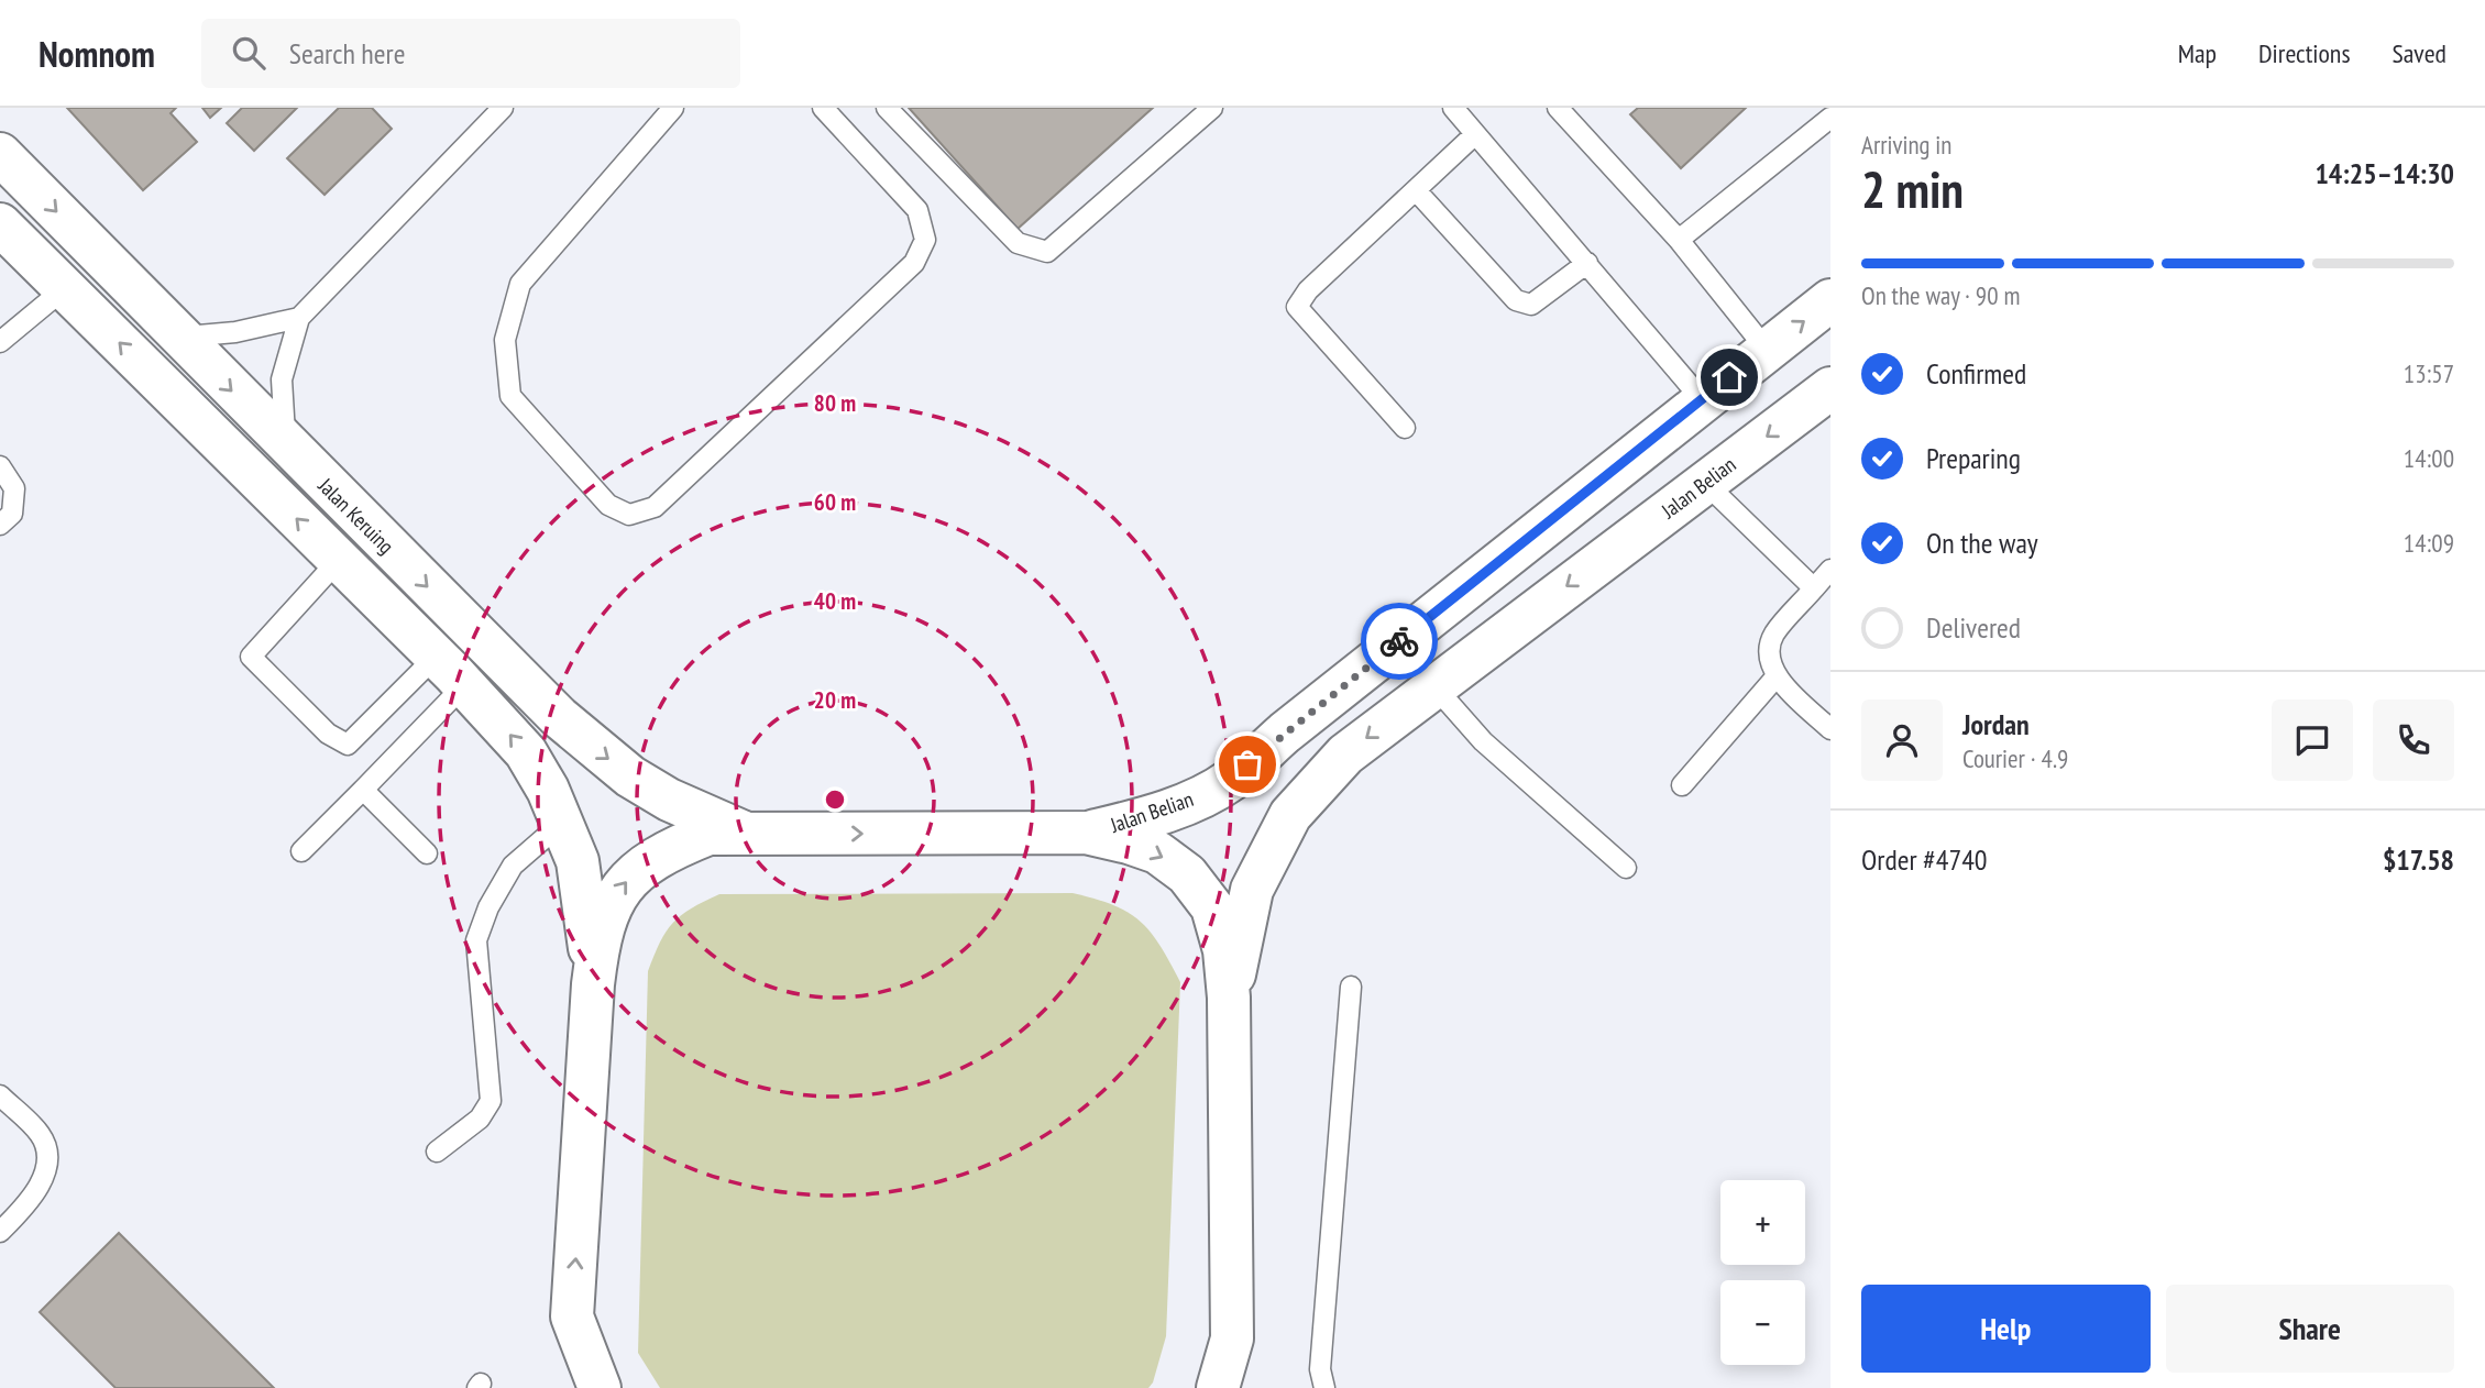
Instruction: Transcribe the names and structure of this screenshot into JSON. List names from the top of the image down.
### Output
{
  "streets": {
    "main road": ["Jalan Belian", "Jalan Keruing"]
  },
  "page": {
    "header": "Nomnom",
    "search": "Search here",
    "nav": ["Map", "Directions", "Saved"],
    "heading": ["2 min", "Arriving in", "14:25–14:30"],
    "panel": [
      "Jordan",
      "Courier · 4.9",
      "Order #4740",
      "$17.58"
    ],
    "bar": "On the way · 90 m",
    "list": [
      ["Confirmed", "13:57"],
      ["Preparing", "14:00"],
      ["On the way", "14:09"],
      "Delivered"
    ],
    "map_buttons": ["+", "−"],
    "buttons": ["Help", "Share"]
  },
  "rings": [
    "80 m",
    "60 m",
    "40 m",
    "20 m"
  ]
}
